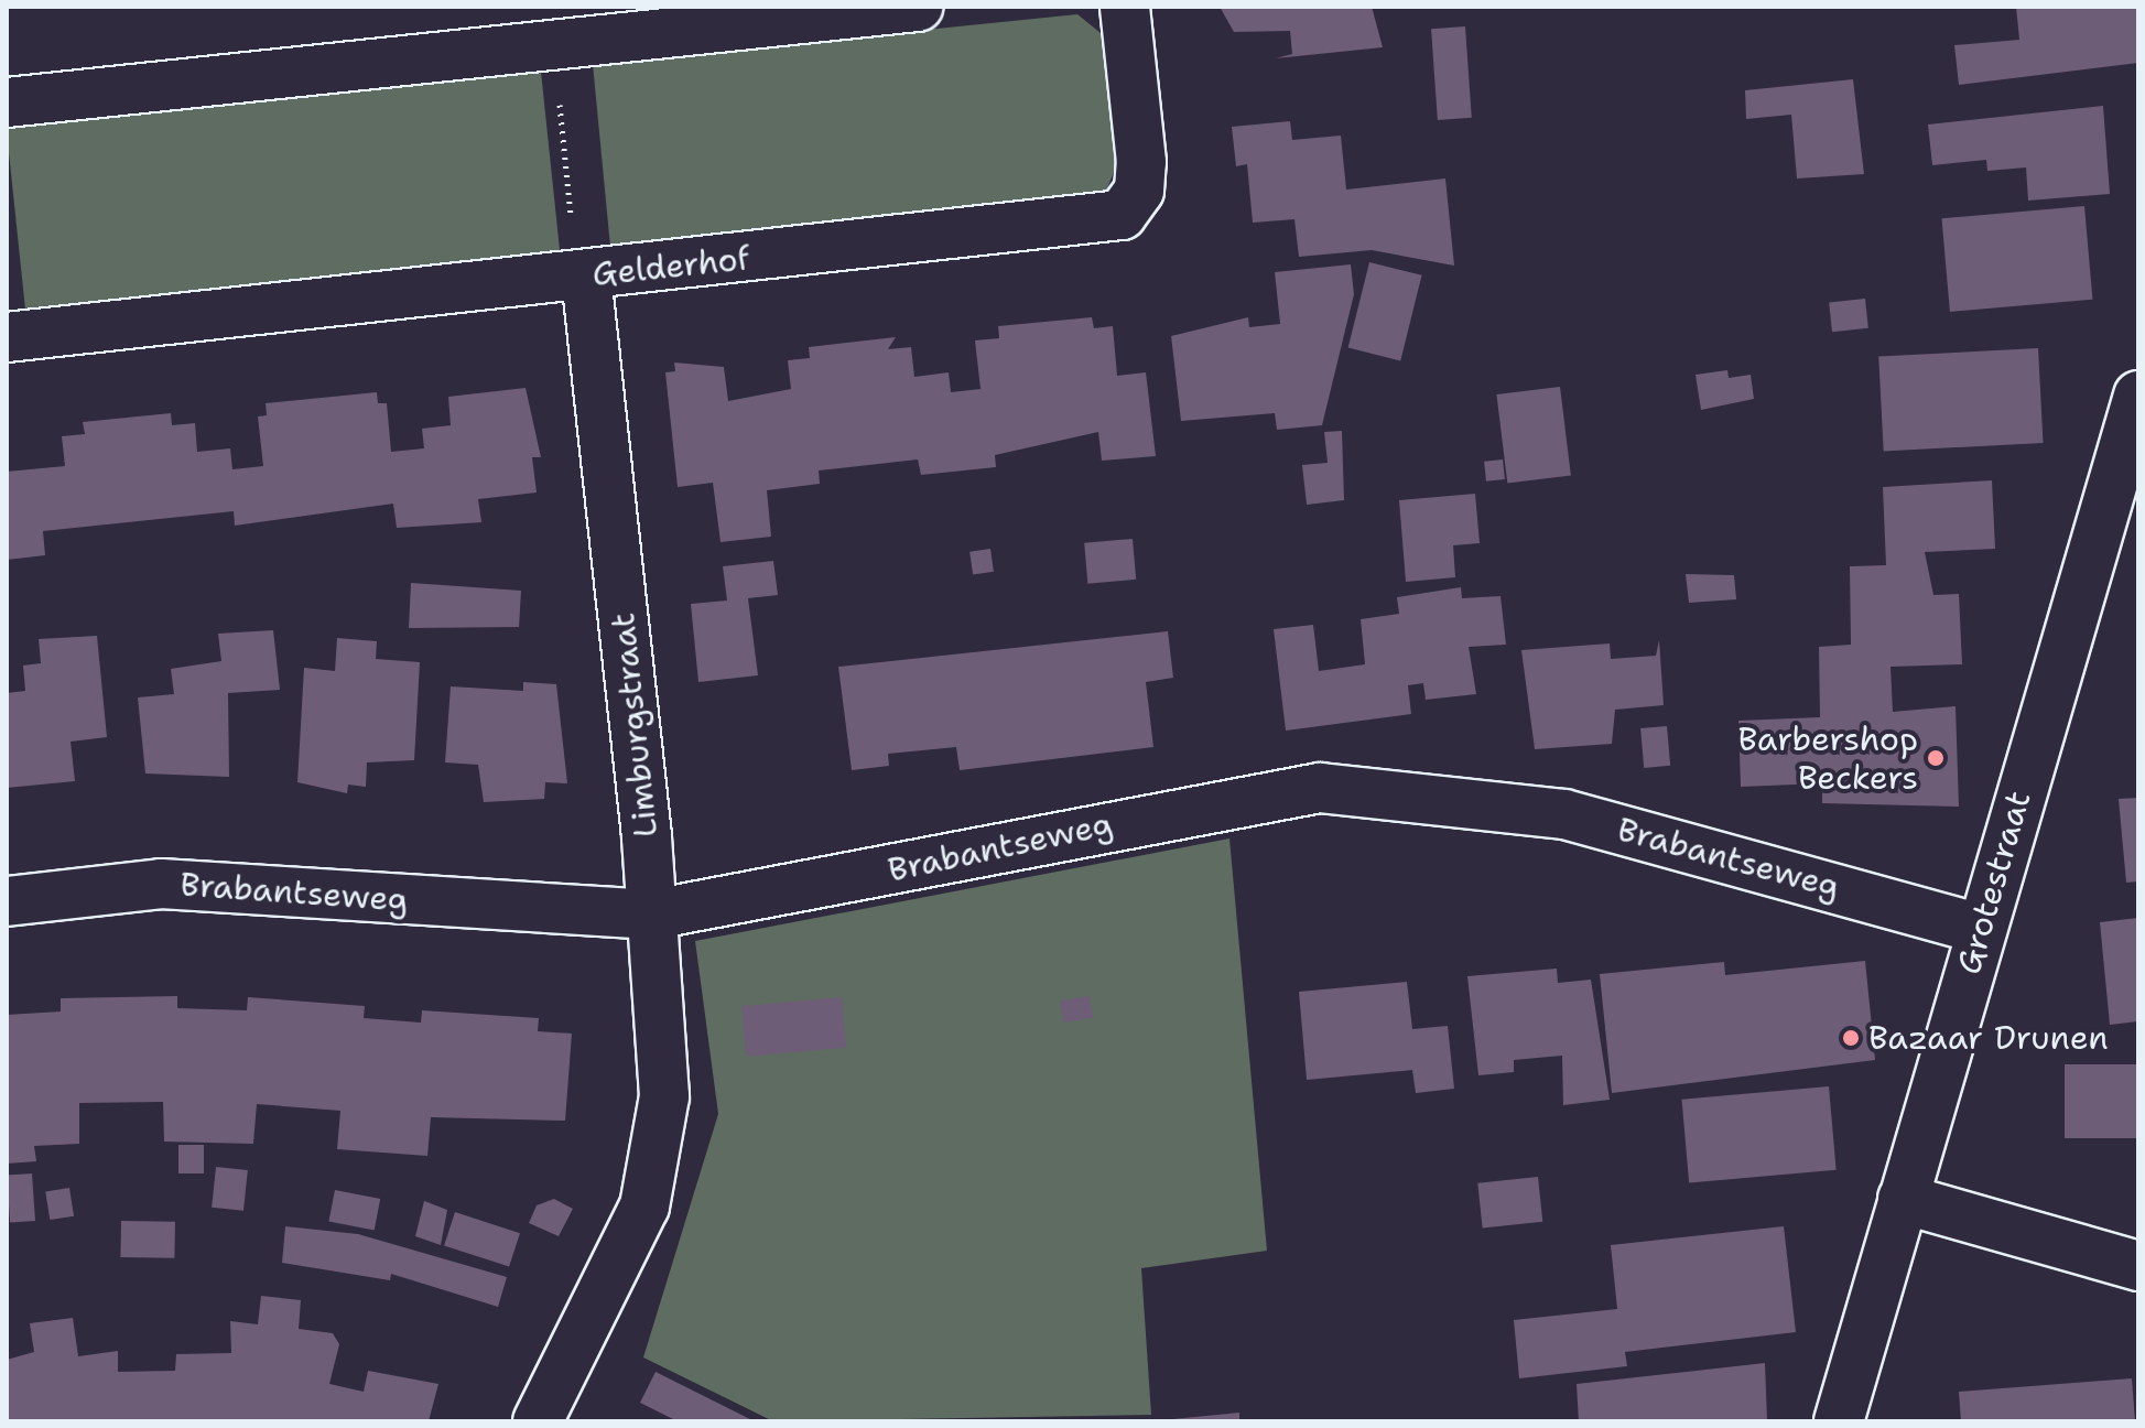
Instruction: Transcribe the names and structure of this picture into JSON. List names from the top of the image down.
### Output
{
  "streets": {
    "street": [
      "Gelderhof",
      "Limburgstraat",
      "Brabantseweg",
      "Grotestraat"
    ]
  },
  "crossings": [
    ["Gelderhof", "Limburgstraat"],
    ["Limburgstraat", "Brabantseweg"],
    ["Brabantseweg", "Grotestraat"]
  ],
  "places": ["Barbershop Beckers", "Bazaar Drunen"]
}
